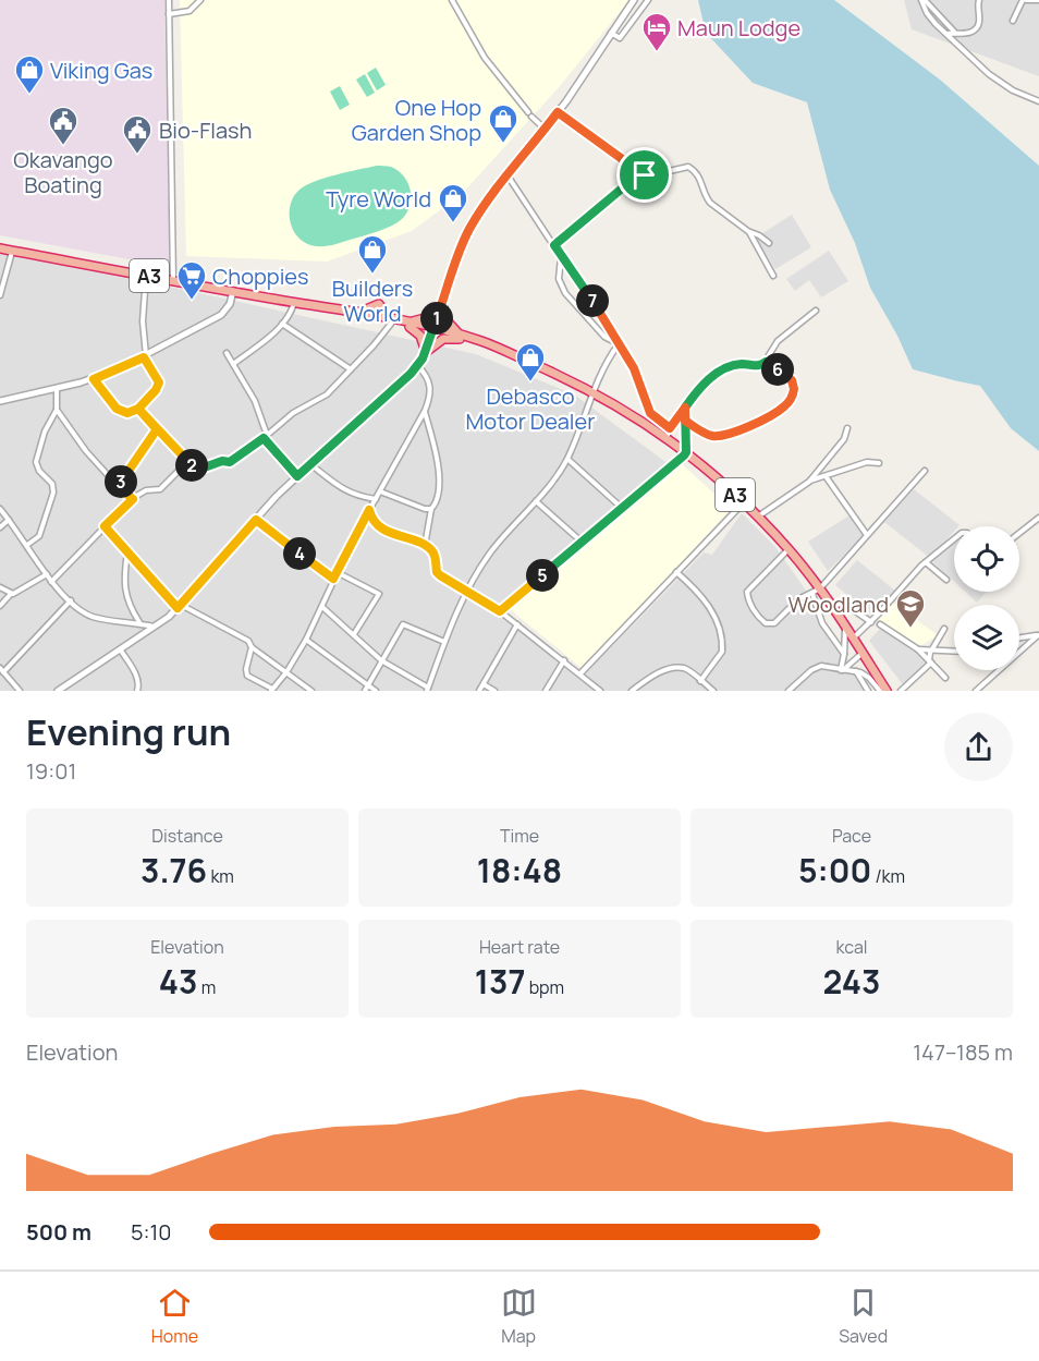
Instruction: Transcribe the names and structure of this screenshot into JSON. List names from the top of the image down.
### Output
{
  "streets": {
    "highway": ["A3"]
  },
  "places": {
    "hotel": ["Maun Lodge"],
    "shop": [
      "Viking Gas",
      "One Hop Garden Shop",
      "Tyre World",
      "Builders World",
      "Debasco Motor Dealer"
    ],
    "public building": ["Okavango Boating", "Bio-Flash"],
    "supermarket": ["Choppies"],
    "school or university": ["Woodland"]
  },
  "page": {
    "pins": [
      "7",
      "1",
      "6",
      "2",
      "3",
      "4",
      "5"
    ],
    "heading": ["Evening run", "19:01"],
    "stats": [
      ["Distance", "3.76 km"],
      ["Time", "18:48"],
      ["Pace", "5:00 /km"],
      ["Elevation", "43 m"],
      ["Heart rate", "137 bpm"],
      ["kcal", "243"]
    ],
    "chart": ["Elevation", "147–185 m"],
    "list": [
      {
        "name": "500 m",
        "note": "5:10"
      }
    ],
    "tabs": ["Home", "Map", "Saved"]
  }
}
